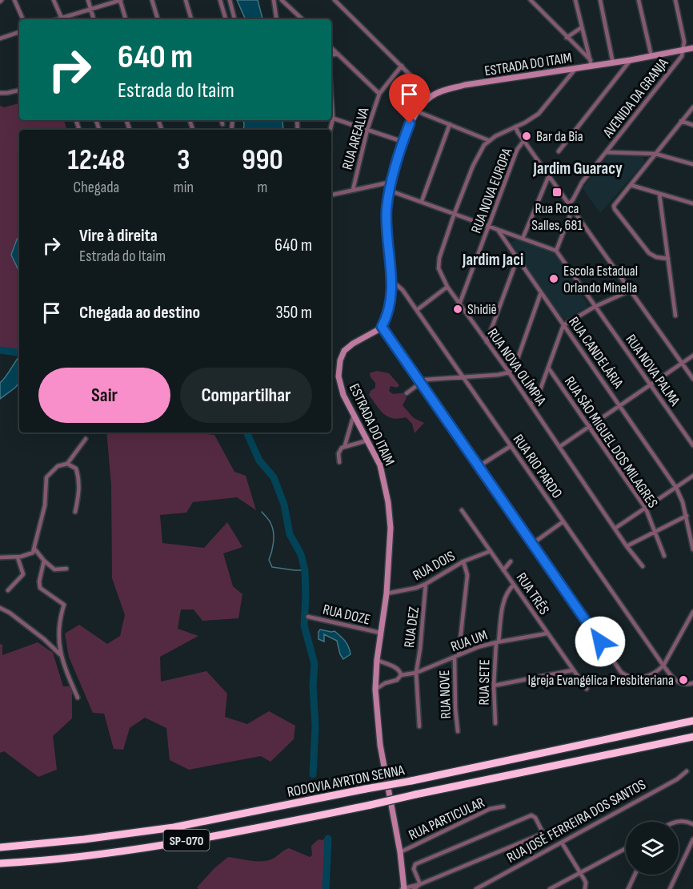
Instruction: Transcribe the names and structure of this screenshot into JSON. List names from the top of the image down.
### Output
{
  "streets": {
    "highway": ["RODOVIA AYRTON SENNA", "SP-070"],
    "street": [
      "ESTRADA DO ITAIM",
      "AVENIDA DA GRANJA",
      "RUA AREALVA",
      "RUA NOVA EUROPA",
      "RUA CANDELÁRIA",
      "RUA NOVA OLÍMPIA",
      "RUA NOVA PALMA",
      "RUA SÃO MIGUEL DOS MILAGRES",
      "RUA RIO PARDO",
      "RUA DOIS",
      "RUA TRÊS",
      "RUA DOZE",
      "RUA DEZ",
      "RUA UM",
      "RUA SETE",
      "RUA NOVE",
      "RUA PARTICULAR",
      "RUA JOSÉ FERREIRA DOS SANTOS"
    ]
  },
  "crossings": [
    ["ESTRADA DO ITAIM", "AVENIDA DA GRANJA"],
    ["ESTRADA DO ITAIM", "RUA NOVA OLÍMPIA"],
    ["ESTRADA DO ITAIM", "RUA RIO PARDO"],
    ["ESTRADA DO ITAIM", "RUA DOIS"],
    ["ESTRADA DO ITAIM", "RUA DOZE"],
    ["ESTRADA DO ITAIM", "RUA UM"],
    ["ESTRADA DO ITAIM", "RUA PARTICULAR"],
    ["RUA NOVA EUROPA", "RUA NOVA OLÍMPIA"],
    ["RUA DOIS", "RUA TRÊS"],
    ["RUA DOIS", "RUA DEZ"],
    ["RUA DOIS", "RUA NOVE"],
    ["RUA TRÊS", "RUA UM"],
    ["RUA TRÊS", "RUA SETE"],
    ["RUA DEZ", "RUA UM"],
    ["RUA UM", "RUA SETE"],
    ["RUA UM", "RUA NOVE"]
  ],
  "districts": ["Jardim Guaracy", "Jardim Jaci"],
  "places": {
    "other": [
      "Bar da Bia",
      "Escola Estadual Orlando Minella",
      "Shidiê",
      "Igreja Evangélica Presbiteriana"
    ],
    "transit": ["Rua Roca Salles, 681"]
  },
  "page": {
    "turn": ["640 m", "Estrada do Itaim"],
    "eta": [
      "12:48",
      "Chegada",
      "3",
      "min",
      "990",
      "m"
    ],
    "list": [
      {
        "name": "Vire à direita",
        "note": "Estrada do Itaim",
        "value": "640 m"
      },
      {
        "name": "Chegada ao destino",
        "value": "350 m"
      }
    ],
    "buttons": ["Sair", "Compartilhar"]
  }
}
